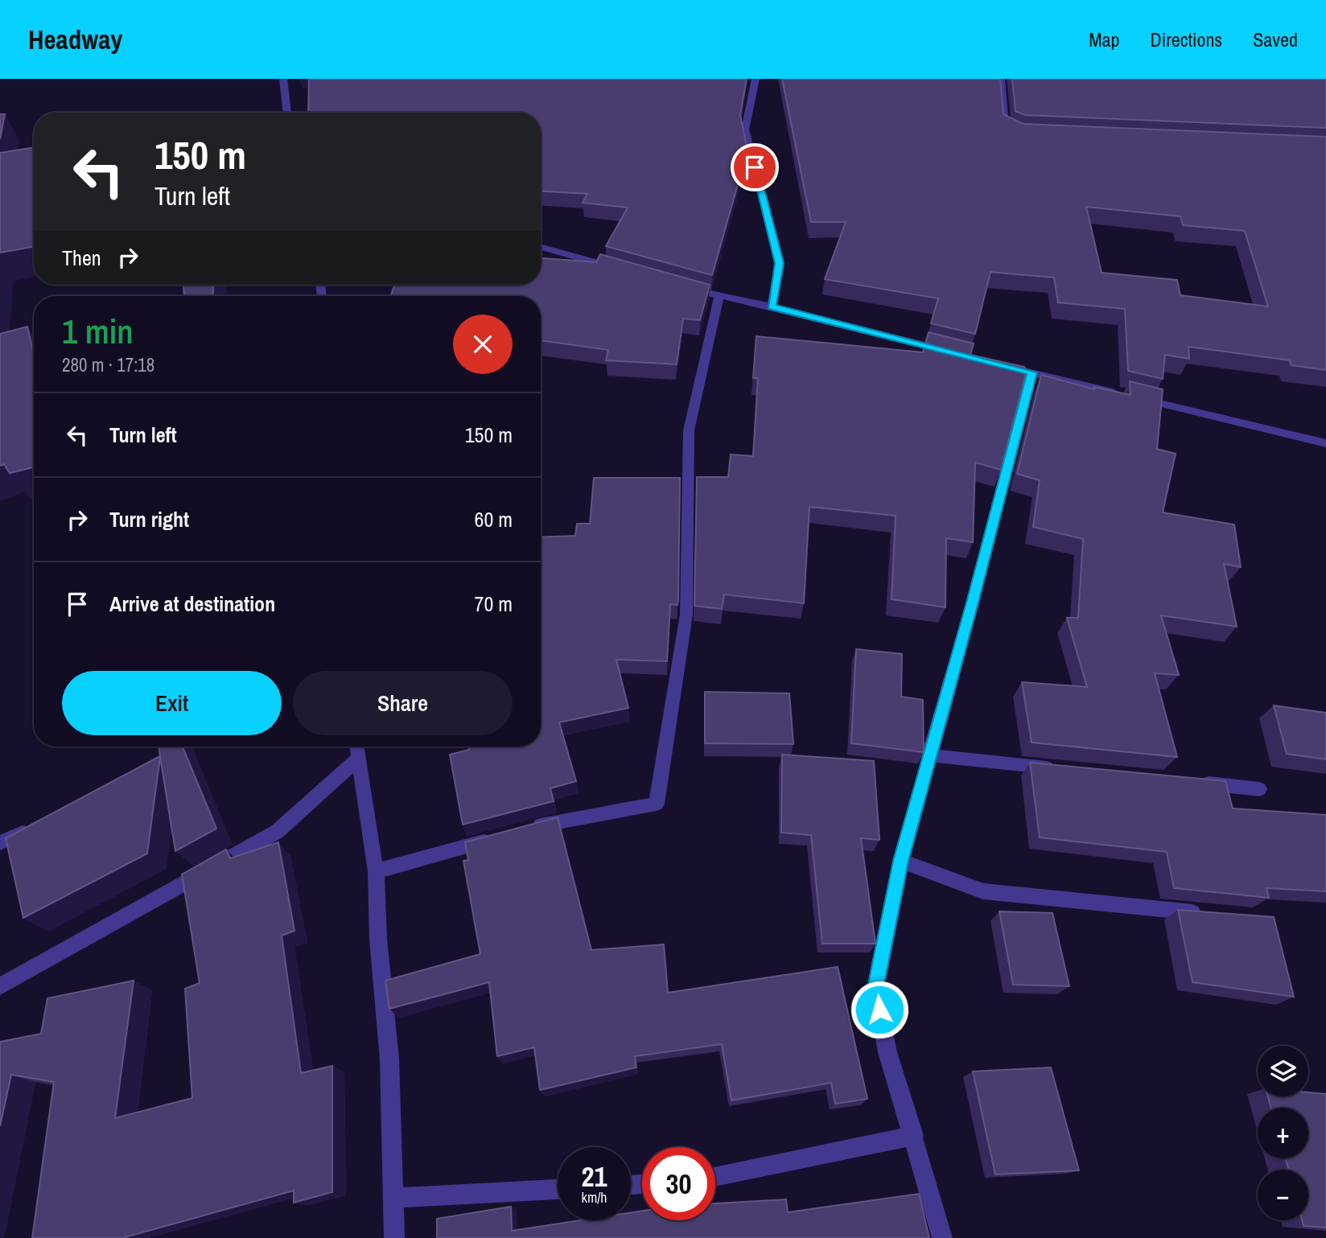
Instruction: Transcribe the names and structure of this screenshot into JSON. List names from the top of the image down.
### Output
{
  "page": {
    "header": "Headway",
    "nav": ["Map", "Directions", "Saved"],
    "turn": ["150 m", "Turn left"],
    "then": "Then",
    "heading": ["1 min", "280 m · 17:18"],
    "list": [
      {
        "name": "Turn left",
        "value": "150 m"
      },
      {
        "name": "Turn right",
        "value": "60 m"
      },
      {
        "name": "Arrive at destination",
        "value": "70 m"
      }
    ],
    "buttons": ["Exit", "Share"],
    "map_buttons": ["+", "−"],
    "speed": "21 km/h",
    "limit": "30"
  }
}
